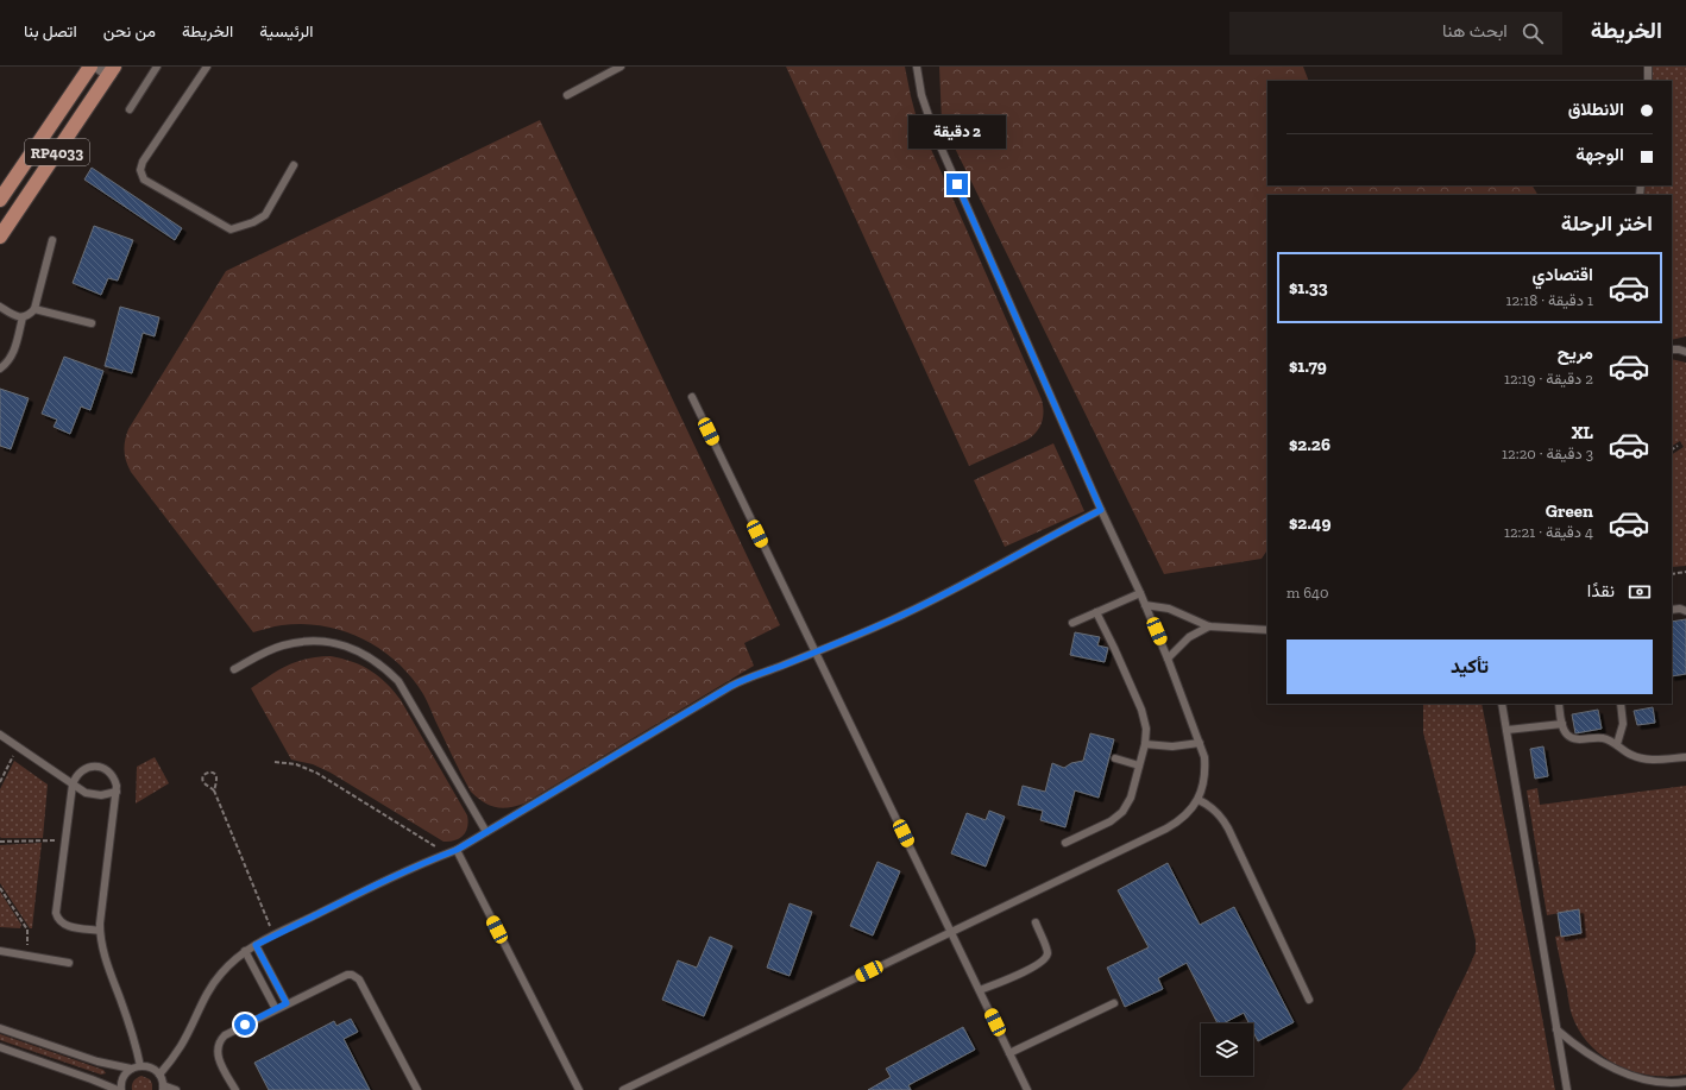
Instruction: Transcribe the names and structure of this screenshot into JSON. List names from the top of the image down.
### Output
{
  "streets": {
    "main road": ["RP4033"]
  },
  "page": {
    "header": "الخريطة",
    "search": "ابحث هنا",
    "nav": [
      "الرئيسية",
      "الخريطة",
      "من نحن",
      "اتصل بنا"
    ],
    "banner": ["الانطلاق", "الوجهة"],
    "bubble": "2 دقيقة",
    "heading": "اختر الرحلة",
    "list": [
      {
        "name": "اقتصادي",
        "note": "1 دقيقة · 12:18",
        "value": "$1.33"
      },
      {
        "name": "مريح",
        "note": "2 دقيقة · 12:19",
        "value": "$1.79"
      },
      {
        "name": "XL",
        "note": "3 دقيقة · 12:20",
        "value": "$2.26"
      },
      {
        "name": "Green",
        "note": "4 دقيقة · 12:21",
        "value": "$2.49"
      }
    ],
    "pay": ["نقدًا", "640 m"],
    "buttons": "تأكيد"
  }
}
